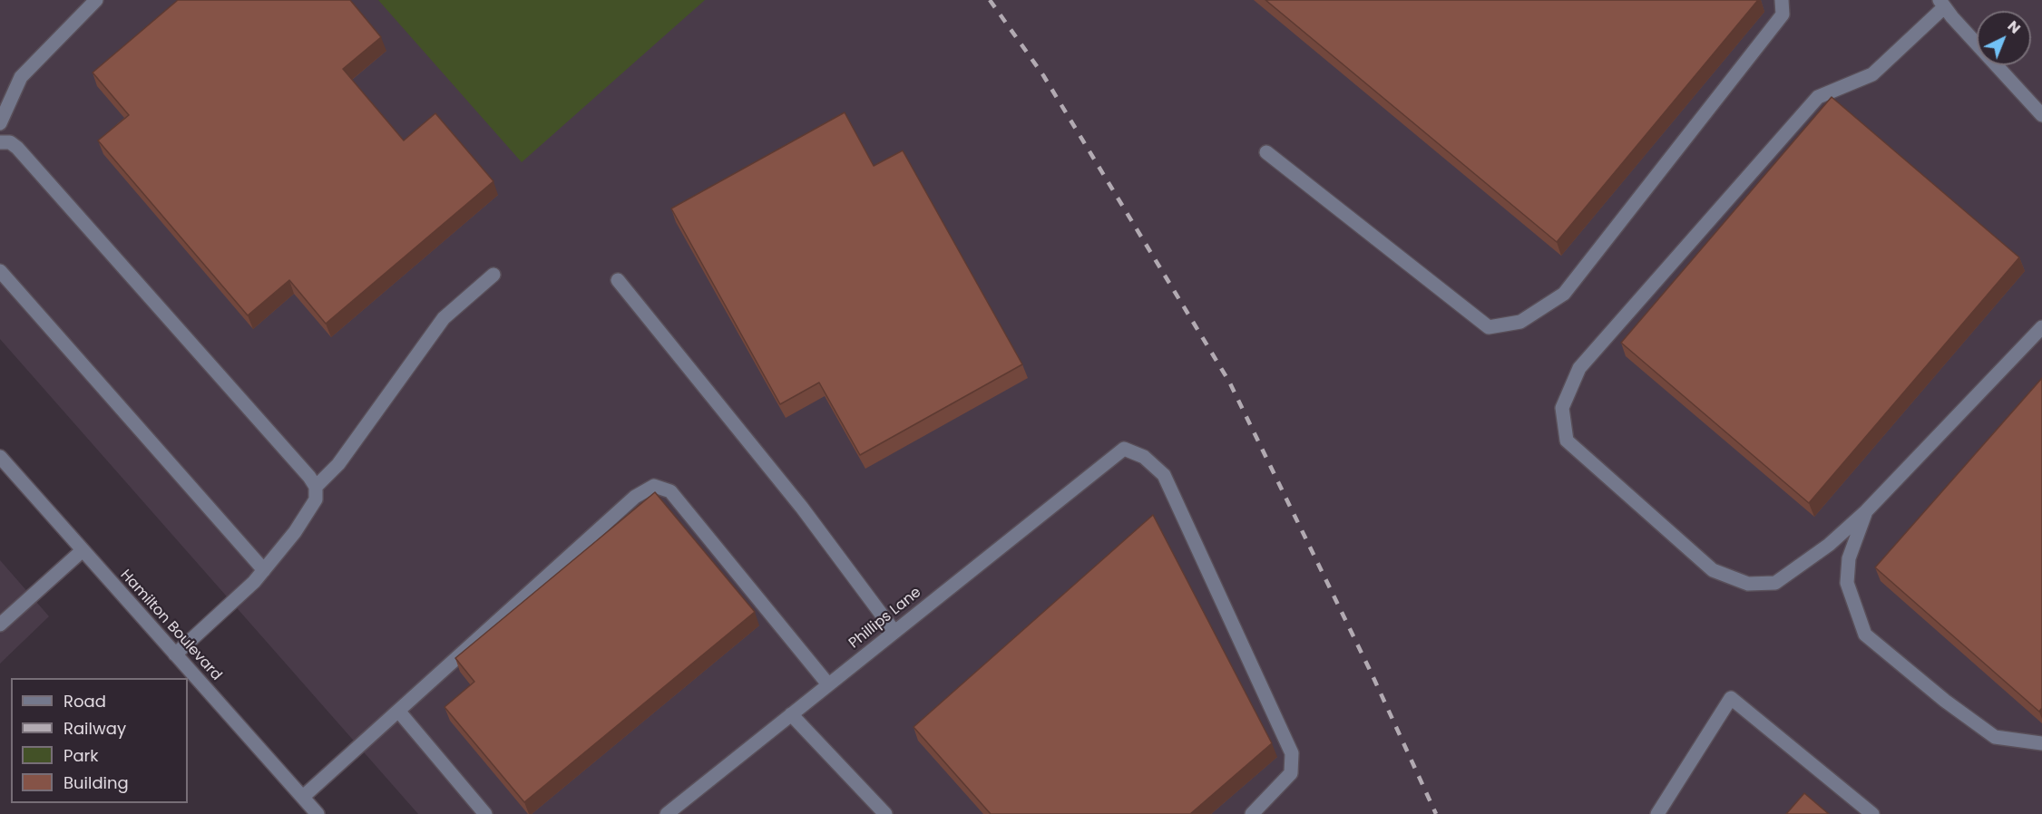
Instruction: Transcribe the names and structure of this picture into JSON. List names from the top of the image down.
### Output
{
  "streets": {
    "street": ["Phillips Lane", "Hamilton Boulevard"]
  },
  "legend": [
    "Road",
    "Railway",
    "Park",
    "Building"
  ],
  "north": "top right"
}
